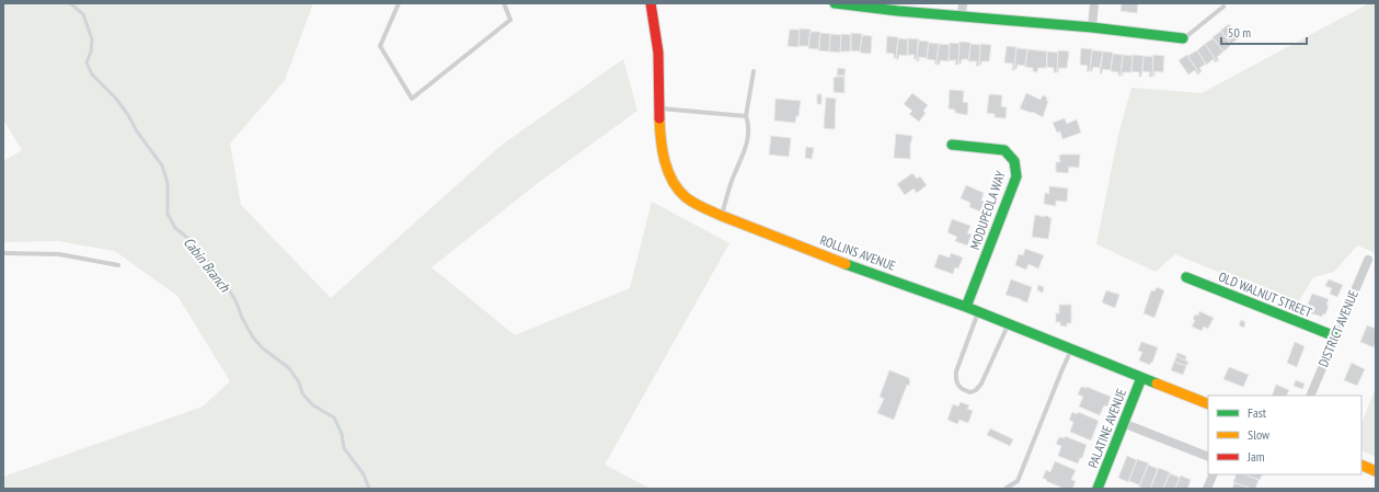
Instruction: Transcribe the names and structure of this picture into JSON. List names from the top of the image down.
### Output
{
  "streets": {
    "street": [
      "MODUPEOLA WAY",
      "ROLLINS AVENUE",
      "OLD WALNUT STREET",
      "DISTRICT AVENUE",
      "PALATINE AVENUE"
    ]
  },
  "crossings": [
    ["MODUPEOLA WAY", "ROLLINS AVENUE"],
    ["ROLLINS AVENUE", "PALATINE AVENUE"],
    ["OLD WALNUT STREET", "DISTRICT AVENUE"]
  ],
  "water": ["Cabin Branch"],
  "legend": ["Fast", "Slow", "Jam"],
  "scale_bar": "50 m"
}
